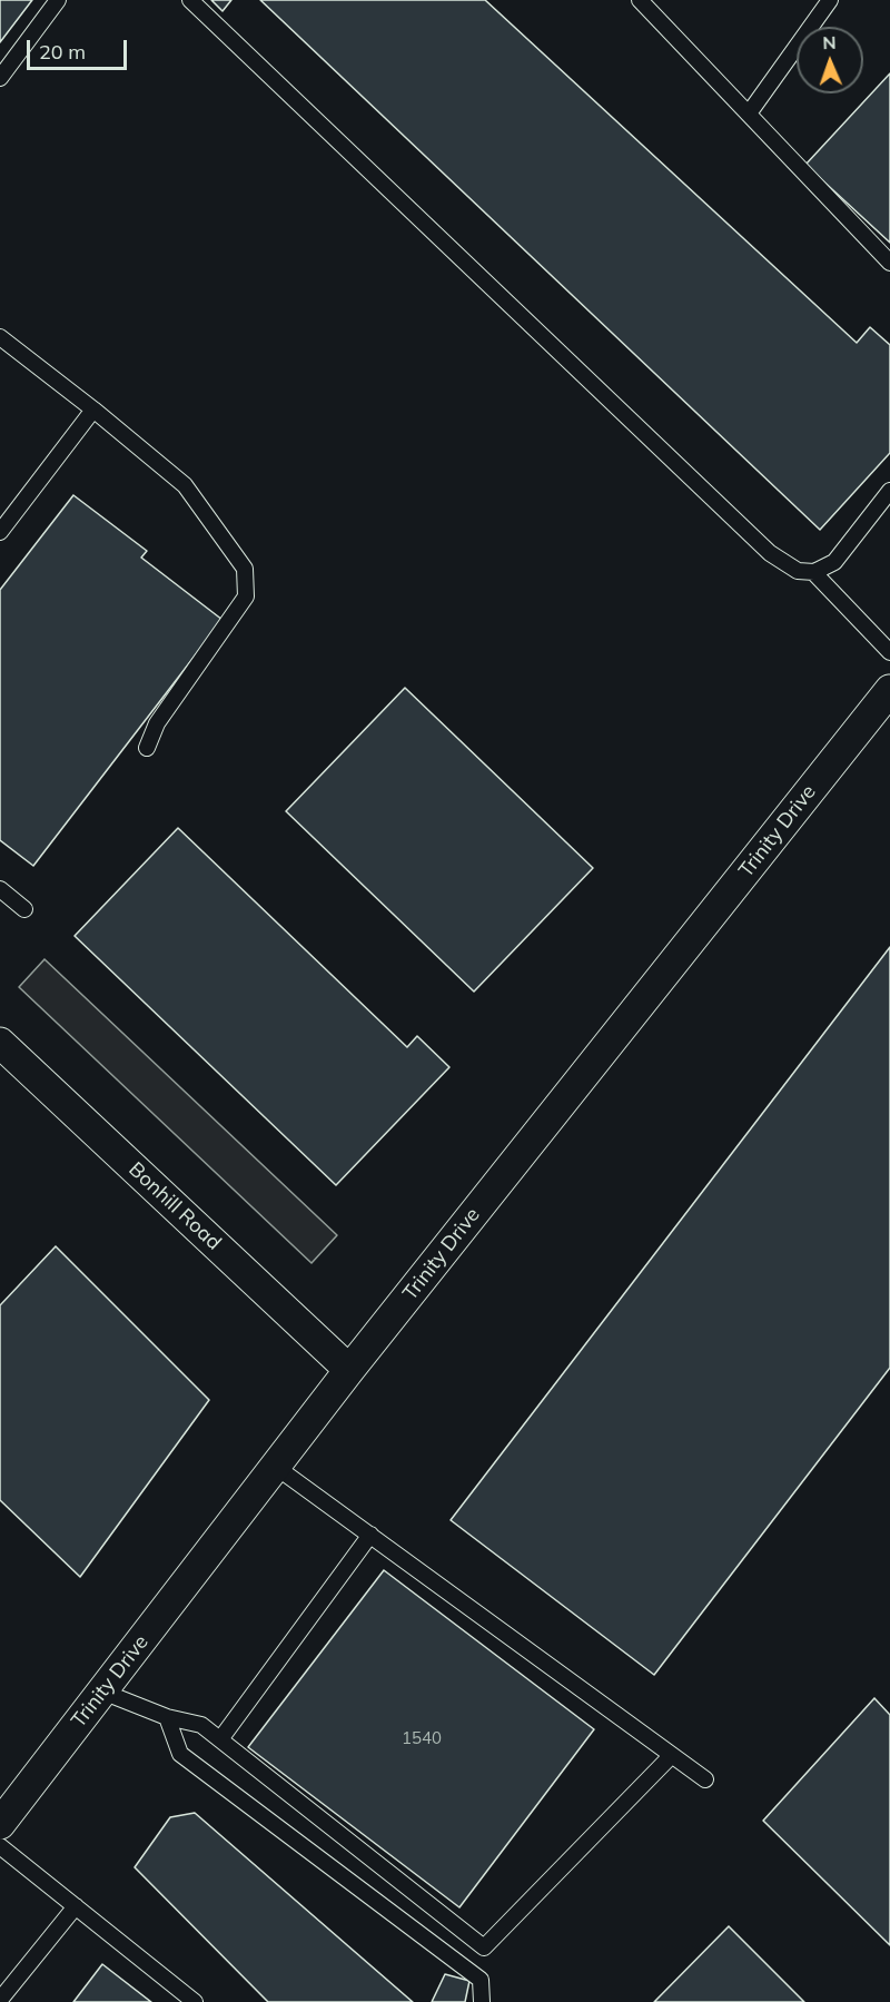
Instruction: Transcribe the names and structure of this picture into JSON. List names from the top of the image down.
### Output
{
  "streets": {
    "street": ["Trinity Drive", "Bonhill Road"]
  },
  "crossings": [
    ["Trinity Drive", "Bonhill Road"]
  ],
  "house_numbers": ["1540"],
  "scale_bar": "20 m",
  "north": "top"
}
